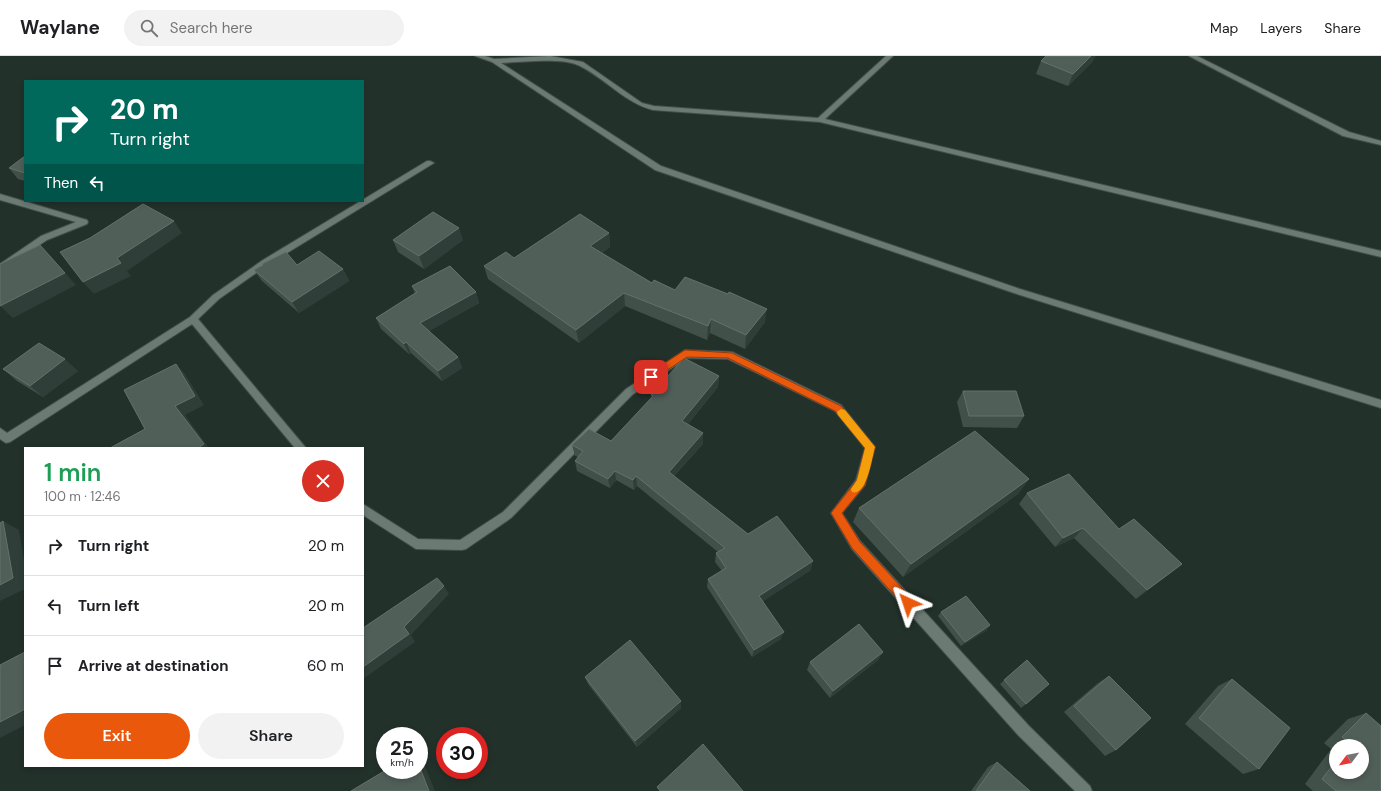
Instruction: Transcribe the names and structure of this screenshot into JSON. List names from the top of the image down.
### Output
{
  "north": "bottom left",
  "page": {
    "header": "Waylane",
    "search": "Search here",
    "nav": ["Map", "Layers", "Share"],
    "turn": ["20 m", "Turn right"],
    "then": "Then",
    "heading": ["1 min", "100 m · 12:46"],
    "list": [
      {
        "name": "Turn right",
        "value": "20 m"
      },
      {
        "name": "Turn left",
        "value": "20 m"
      },
      {
        "name": "Arrive at destination",
        "value": "60 m"
      }
    ],
    "buttons": ["Exit", "Share"],
    "speed": "25 km/h",
    "limit": "30"
  }
}
